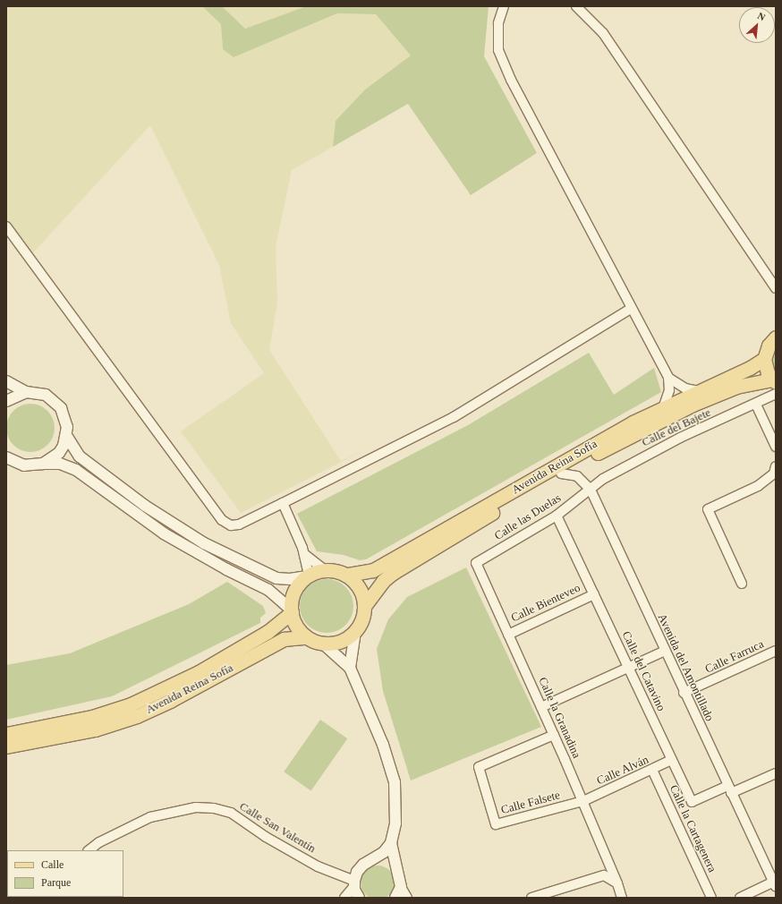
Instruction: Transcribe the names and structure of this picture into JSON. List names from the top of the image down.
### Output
{
  "streets": {
    "main road": ["Avenida Reina Sofía"],
    "street": [
      "Calle del Bajete",
      "Calle las Duelas",
      "Calle Bienteveo",
      "Calle Farruca",
      "Avenida del Amontillado",
      "Calle del Catavino",
      "Calle la Granadina",
      "Calle Alván",
      "Calle Falsete",
      "Calle San Valentín",
      "Calle la Cartagenera"
    ]
  },
  "crossings": [
    ["Calle del Bajete", "Calle las Duelas"],
    ["Calle del Bajete", "Avenida del Amontillado"],
    ["Avenida Reina Sofía", "Avenida del Amontillado"],
    ["Calle las Duelas", "Avenida del Amontillado"],
    ["Calle las Duelas", "Calle del Catavino"],
    ["Calle las Duelas", "Calle la Granadina"],
    ["Calle Bienteveo", "Calle del Catavino"],
    ["Calle Bienteveo", "Calle la Granadina"],
    ["Calle Farruca", "Avenida del Amontillado"],
    ["Avenida del Amontillado", "Calle del Catavino"],
    ["Calle del Catavino", "Calle Alván"],
    ["Calle la Granadina", "Calle Alván"],
    ["Calle la Granadina", "Calle Falsete"],
    ["Calle Alván", "Calle Falsete"],
    ["Calle Alván", "Calle la Cartagenera"]
  ],
  "legend": ["Calle", "Parque"],
  "north": "top right"
}
